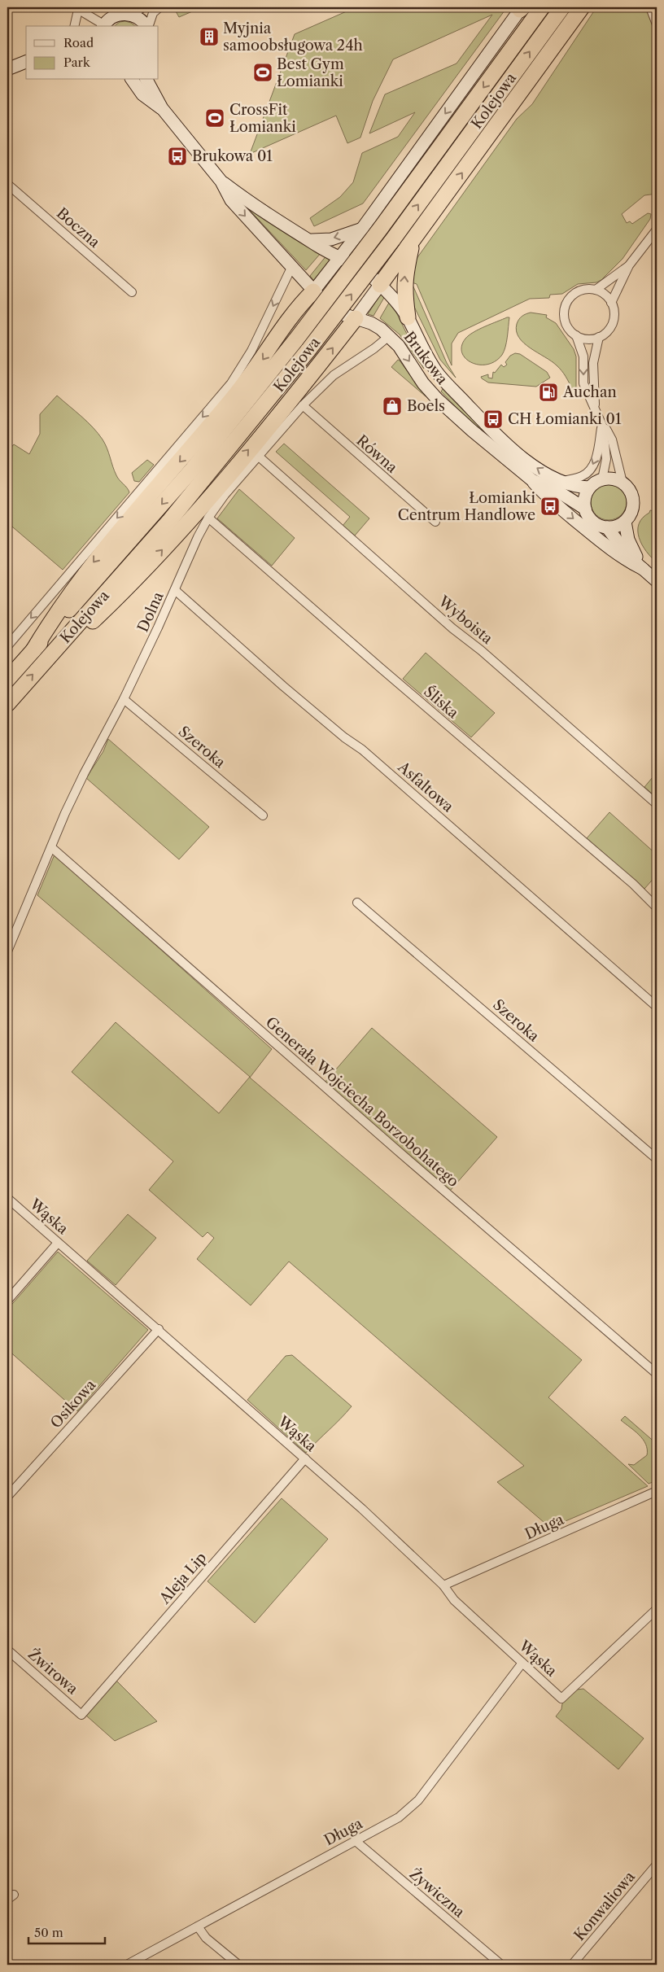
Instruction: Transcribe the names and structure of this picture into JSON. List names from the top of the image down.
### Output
{
  "streets": {
    "highway": ["Kolejowa"],
    "street": [
      "Boczna",
      "Brukowa",
      "Równa",
      "Dolna",
      "Wyboista",
      "Śliska",
      "Szeroka",
      "Asfaltowa",
      "Generała Wojciecha Borzobohatego",
      "Wąska",
      "Osikowa",
      "Długa",
      "Aleja Lip",
      "Żwirowa",
      "Żywiczna",
      "Konwaliowa"
    ]
  },
  "crossings": [
    ["Brukowa", "Dolna"],
    ["Równa", "Dolna"],
    ["Dolna", "Wyboista"],
    ["Dolna", "Śliska"],
    ["Dolna", "Szeroka"],
    ["Dolna", "Asfaltowa"],
    ["Dolna", "Generała Wojciecha Borzobohatego"],
    ["Wąska", "Osikowa"],
    ["Wąska", "Długa"],
    ["Wąska", "Aleja Lip"],
    ["Długa", "Żywiczna"],
    ["Aleja Lip", "Żwirowa"]
  ],
  "places": {
    "building": ["Myjnia samoobsługowa 24h"],
    "sports": ["Best Gym Łomianki", "CrossFit Łomianki"],
    "bus stop": ["Brukowa 01", "CH Łomianki 01", "Łomianki Centrum Handlowe"],
    "fuel station": ["Auchan"],
    "shop": ["Boels"]
  },
  "legend": ["Road", "Park"],
  "scale_bar": "50 m"
}
